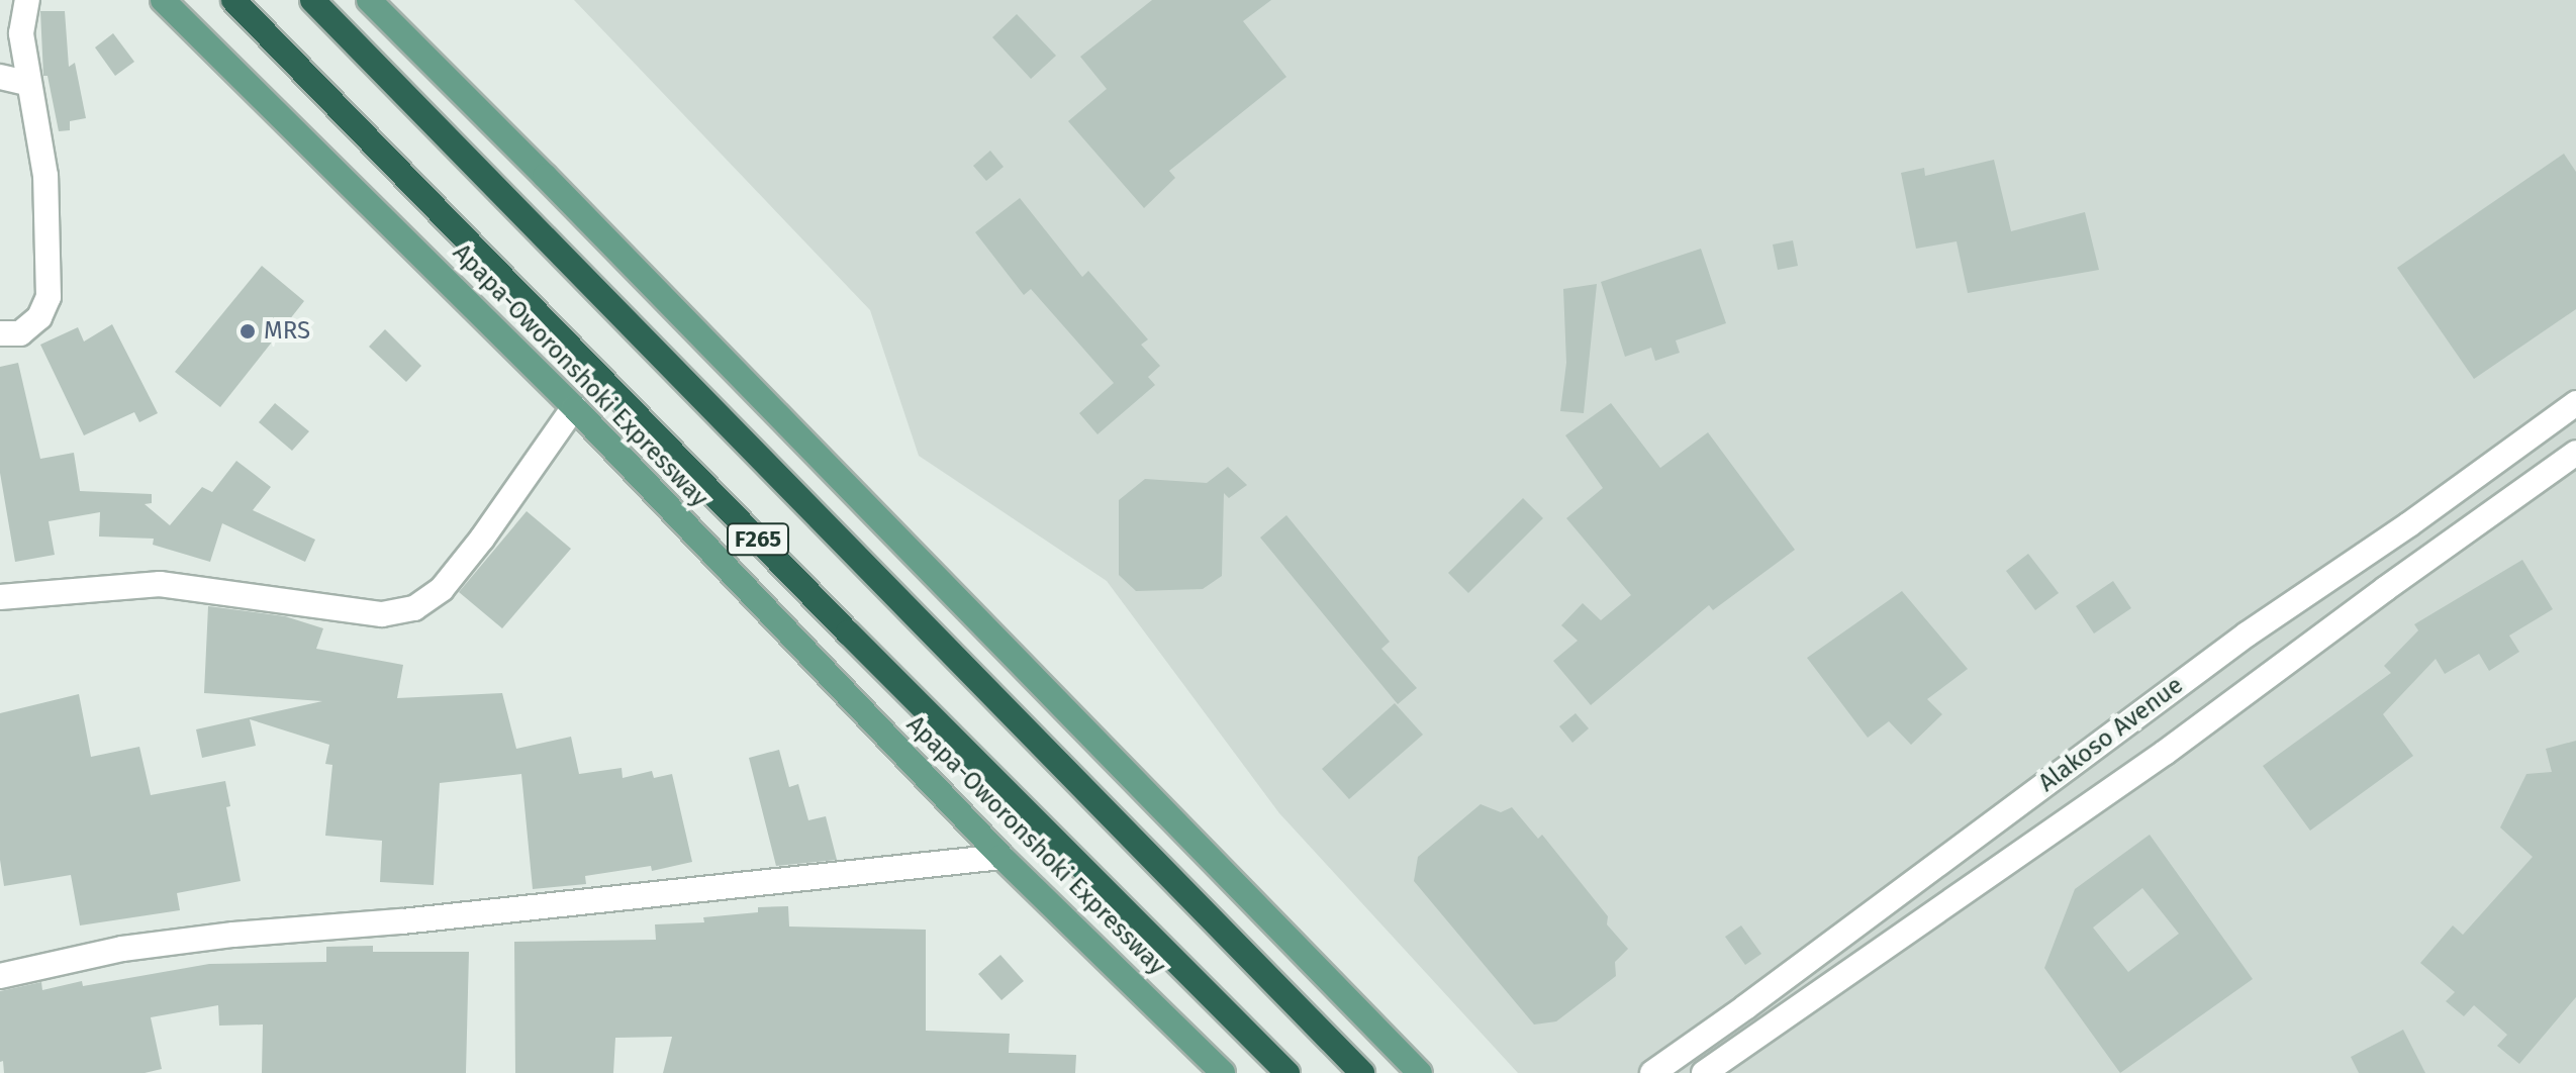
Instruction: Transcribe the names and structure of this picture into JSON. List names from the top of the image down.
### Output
{
  "streets": {
    "highway": ["Apapa-Oworonshoki Expressway", "F265"],
    "street": ["Alakoso Avenue"]
  },
  "places": ["MRS"]
}
